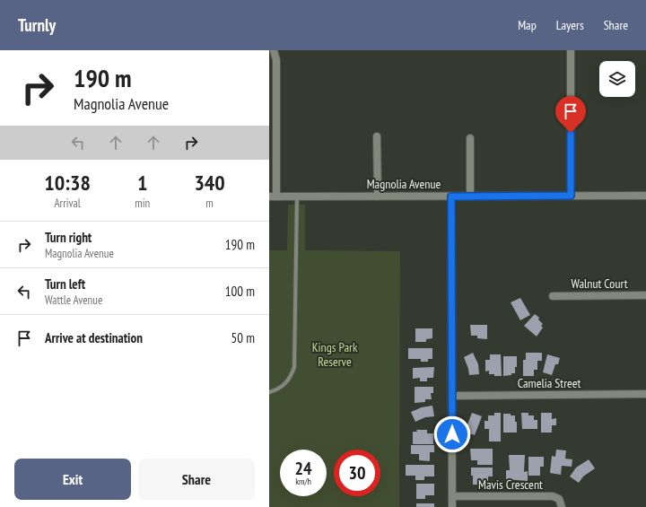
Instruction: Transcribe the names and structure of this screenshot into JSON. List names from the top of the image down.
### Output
{
  "streets": {
    "street": [
      "Magnolia Avenue",
      "Walnut Court",
      "Camelia Street",
      "Mavis Crescent"
    ]
  },
  "parks": ["Kings Park Reserve"],
  "page": {
    "header": "Turnly",
    "nav": ["Map", "Layers", "Share"],
    "turn": ["190 m", "Magnolia Avenue"],
    "eta": [
      "10:38",
      "Arrival",
      "1",
      "min",
      "340",
      "m"
    ],
    "list": [
      {
        "name": "Turn right",
        "note": "Magnolia Avenue",
        "value": "190 m"
      },
      {
        "name": "Turn left",
        "note": "Wattle Avenue",
        "value": "100 m"
      },
      {
        "name": "Arrive at destination",
        "value": "50 m"
      }
    ],
    "speed": "24 km/h",
    "limit": "30",
    "buttons": ["Exit", "Share"]
  }
}
